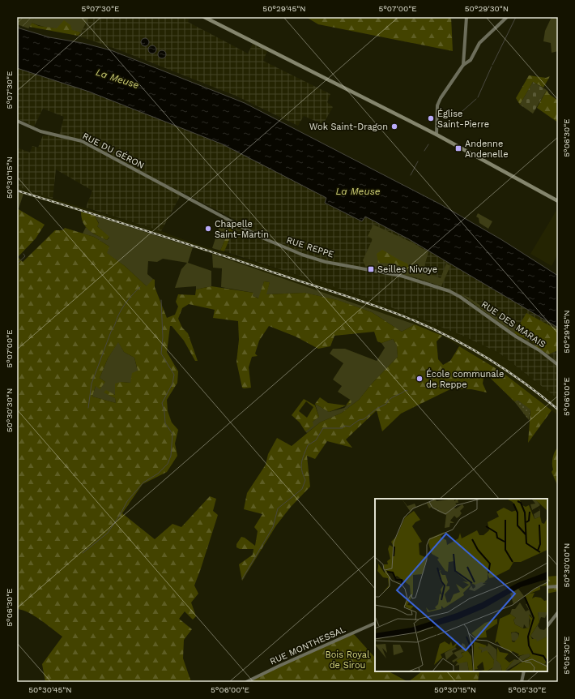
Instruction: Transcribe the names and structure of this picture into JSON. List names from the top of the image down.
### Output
{
  "streets": {
    "main road": [
      "RUE DU GÉRON",
      "RUE REPPE",
      "RUE DES MARAIS",
      "RUE MONTHESSAL"
    ]
  },
  "crossings": [
    ["RUE DU GÉRON", "RUE REPPE"],
    ["RUE REPPE", "RUE DES MARAIS"]
  ],
  "water": ["La Meuse"],
  "parks": ["Bois Royal de Sirou"],
  "places": {
    "other": [
      "Église Saint-Pierre",
      "Wok Saint-Dragon",
      "Chapelle Saint-Martin",
      "École communale de Reppe"
    ],
    "transit": ["Andenne Andenelle", "Seilles Nivoye"]
  },
  "coordinates": [
    "5°07'30\"E",
    "50°29'45\"N",
    "5°07'00\"E",
    "50°29'30\"N",
    "5°06'30\"E",
    "50°30'15\"N",
    "5°06'00\"E",
    "50°30'30\"N",
    "50°30'00\"N",
    "5°05'30\"E",
    "50°30'45\"N"
  ]
}
